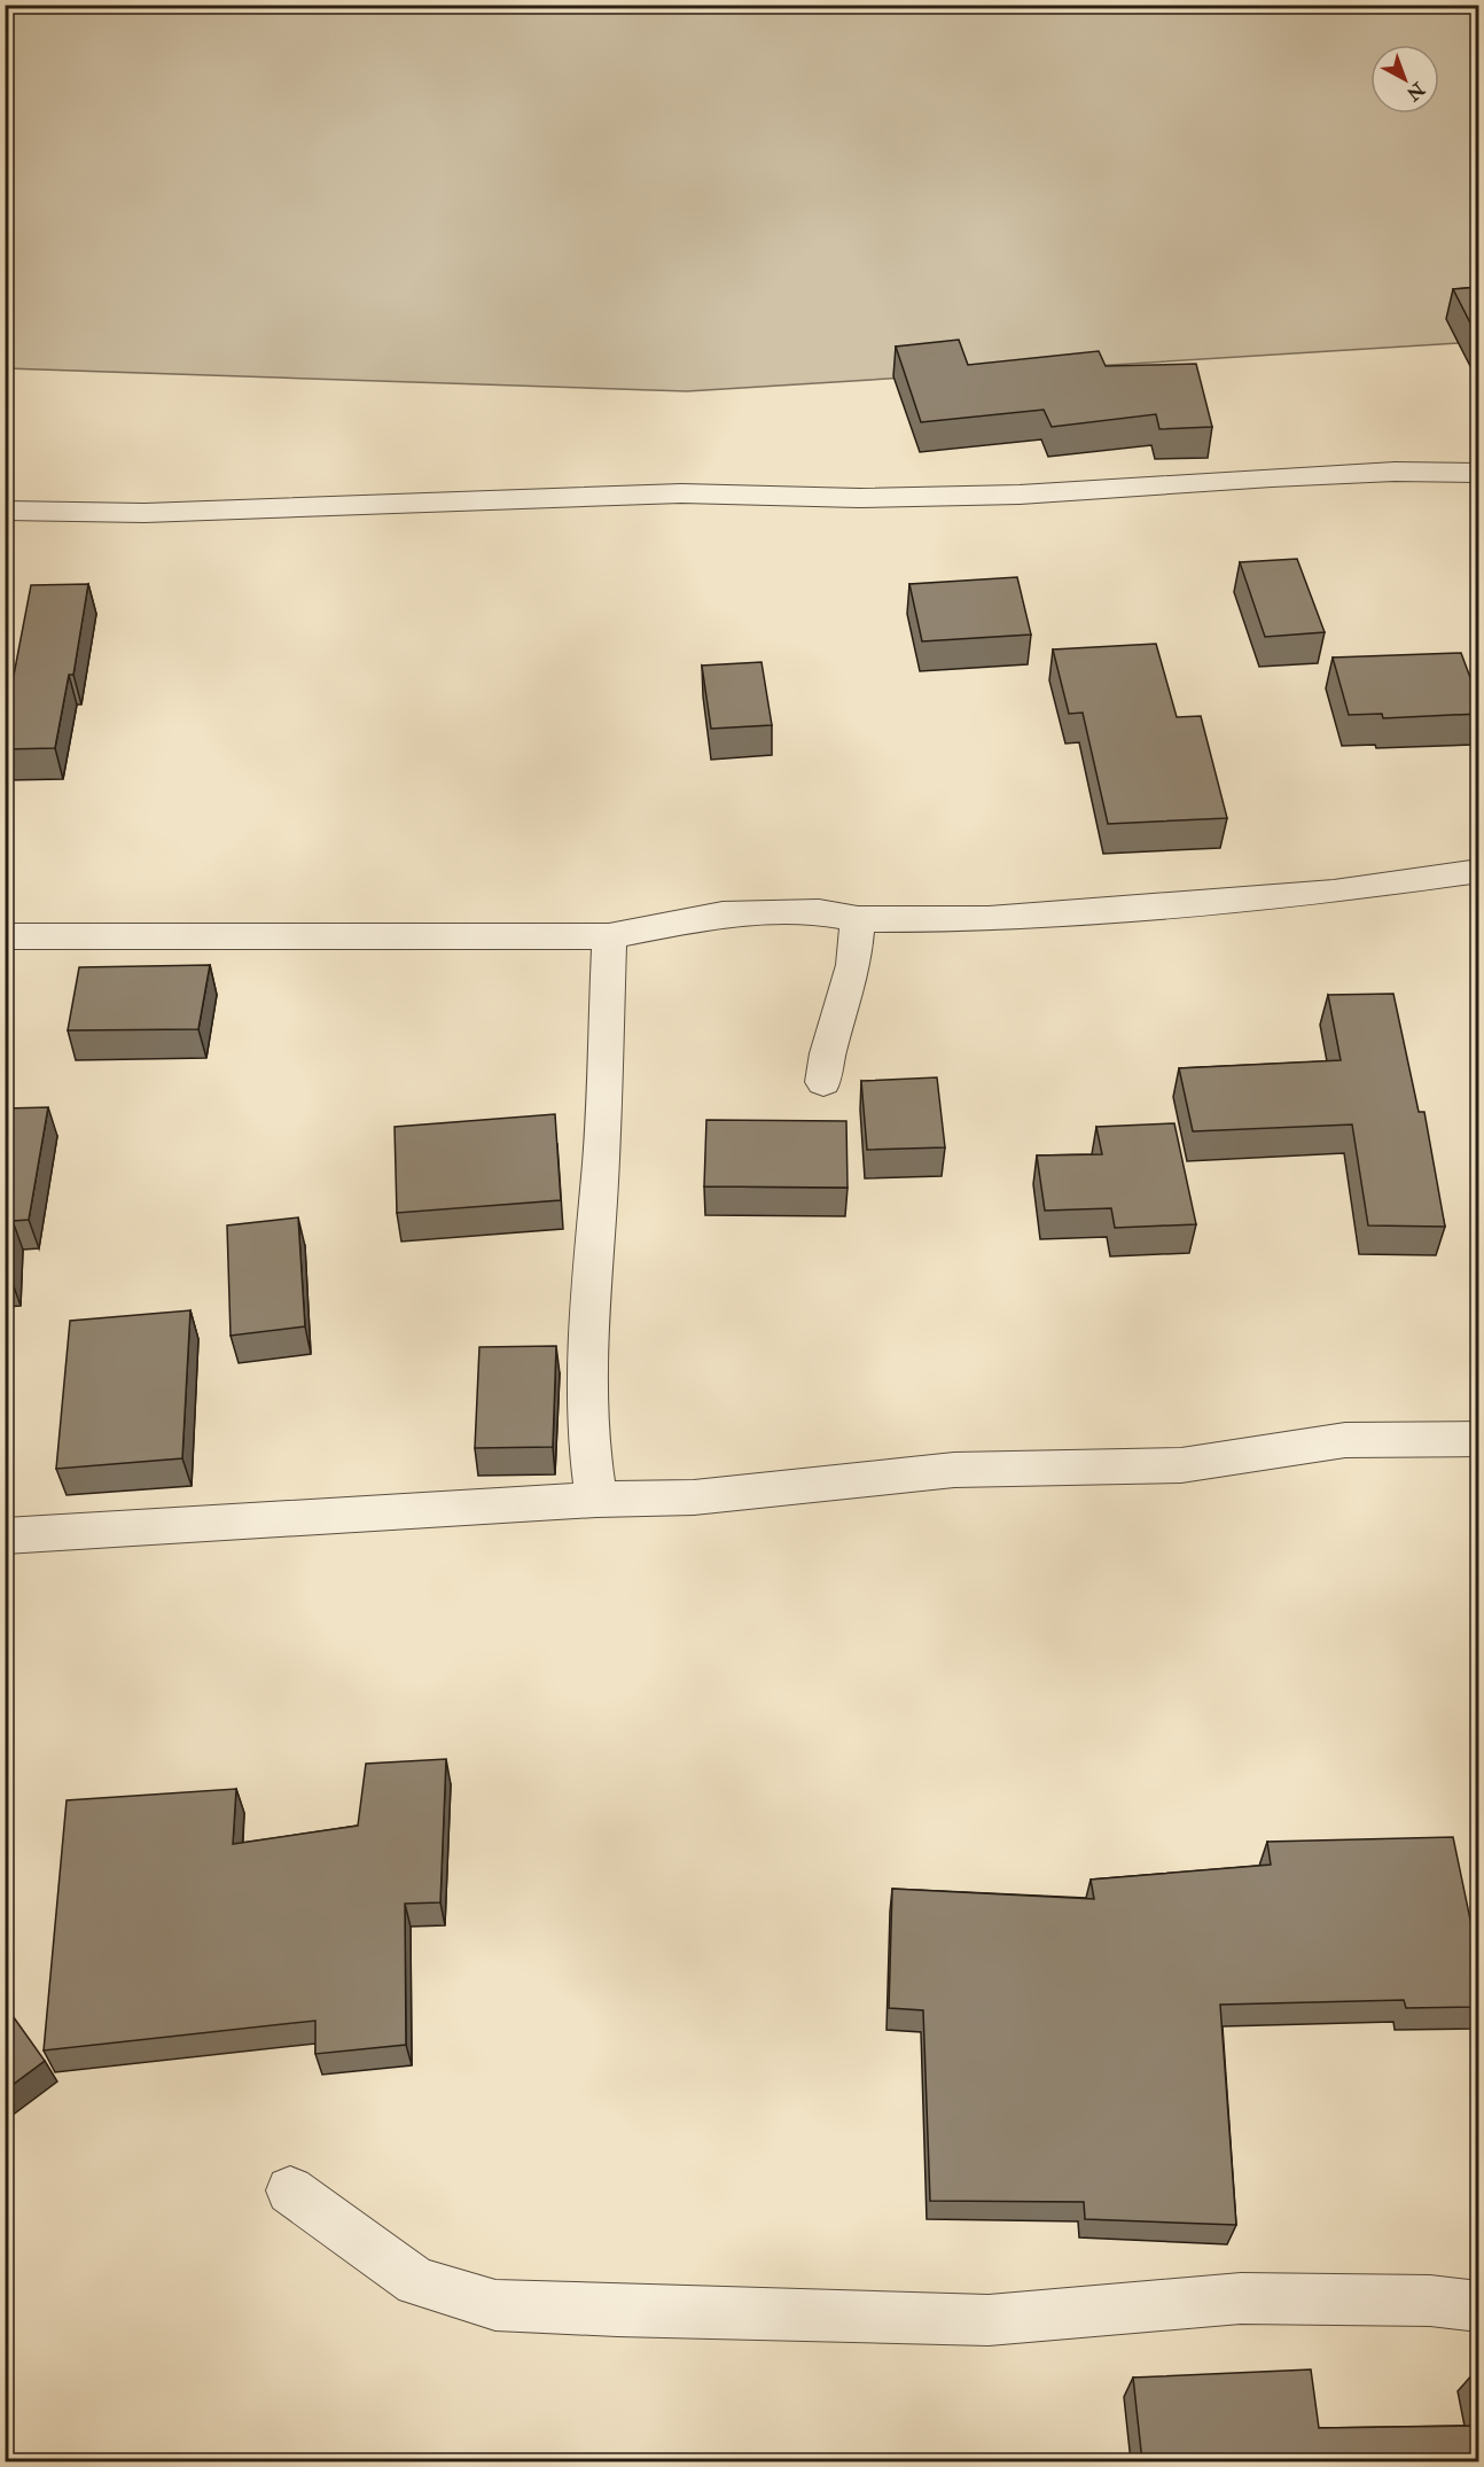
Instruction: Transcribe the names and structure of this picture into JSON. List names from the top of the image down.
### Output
{
  "north": "bottom right"
}
